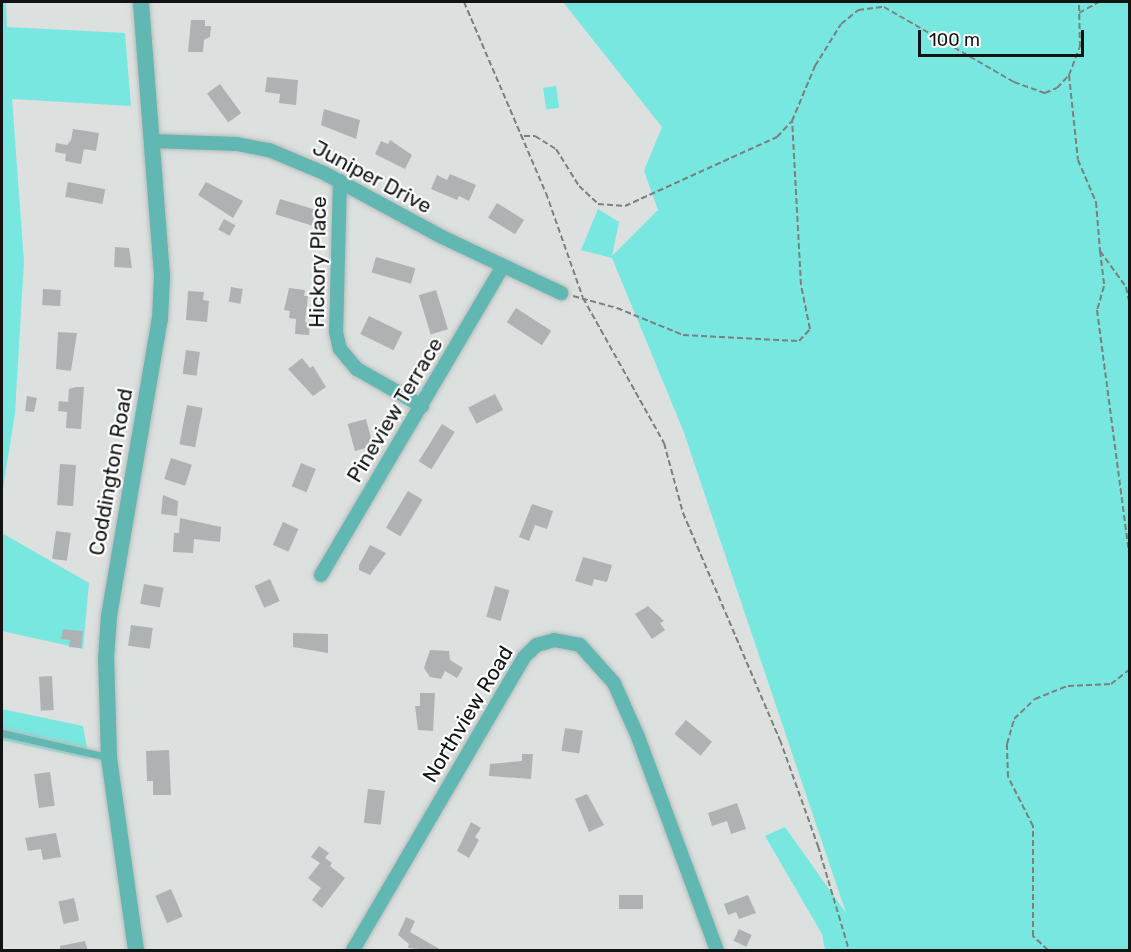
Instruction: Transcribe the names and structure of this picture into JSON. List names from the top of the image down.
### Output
{
  "streets": {
    "street": [
      "Juniper Drive",
      "Hickory Place",
      "Pineview Terrace",
      "Coddington Road",
      "Northview Road"
    ]
  },
  "crossings": [
    ["Juniper Drive", "Hickory Place"],
    ["Juniper Drive", "Pineview Terrace"],
    ["Juniper Drive", "Coddington Road"],
    ["Hickory Place", "Pineview Terrace"]
  ],
  "scale_bar": "100 m"
}
